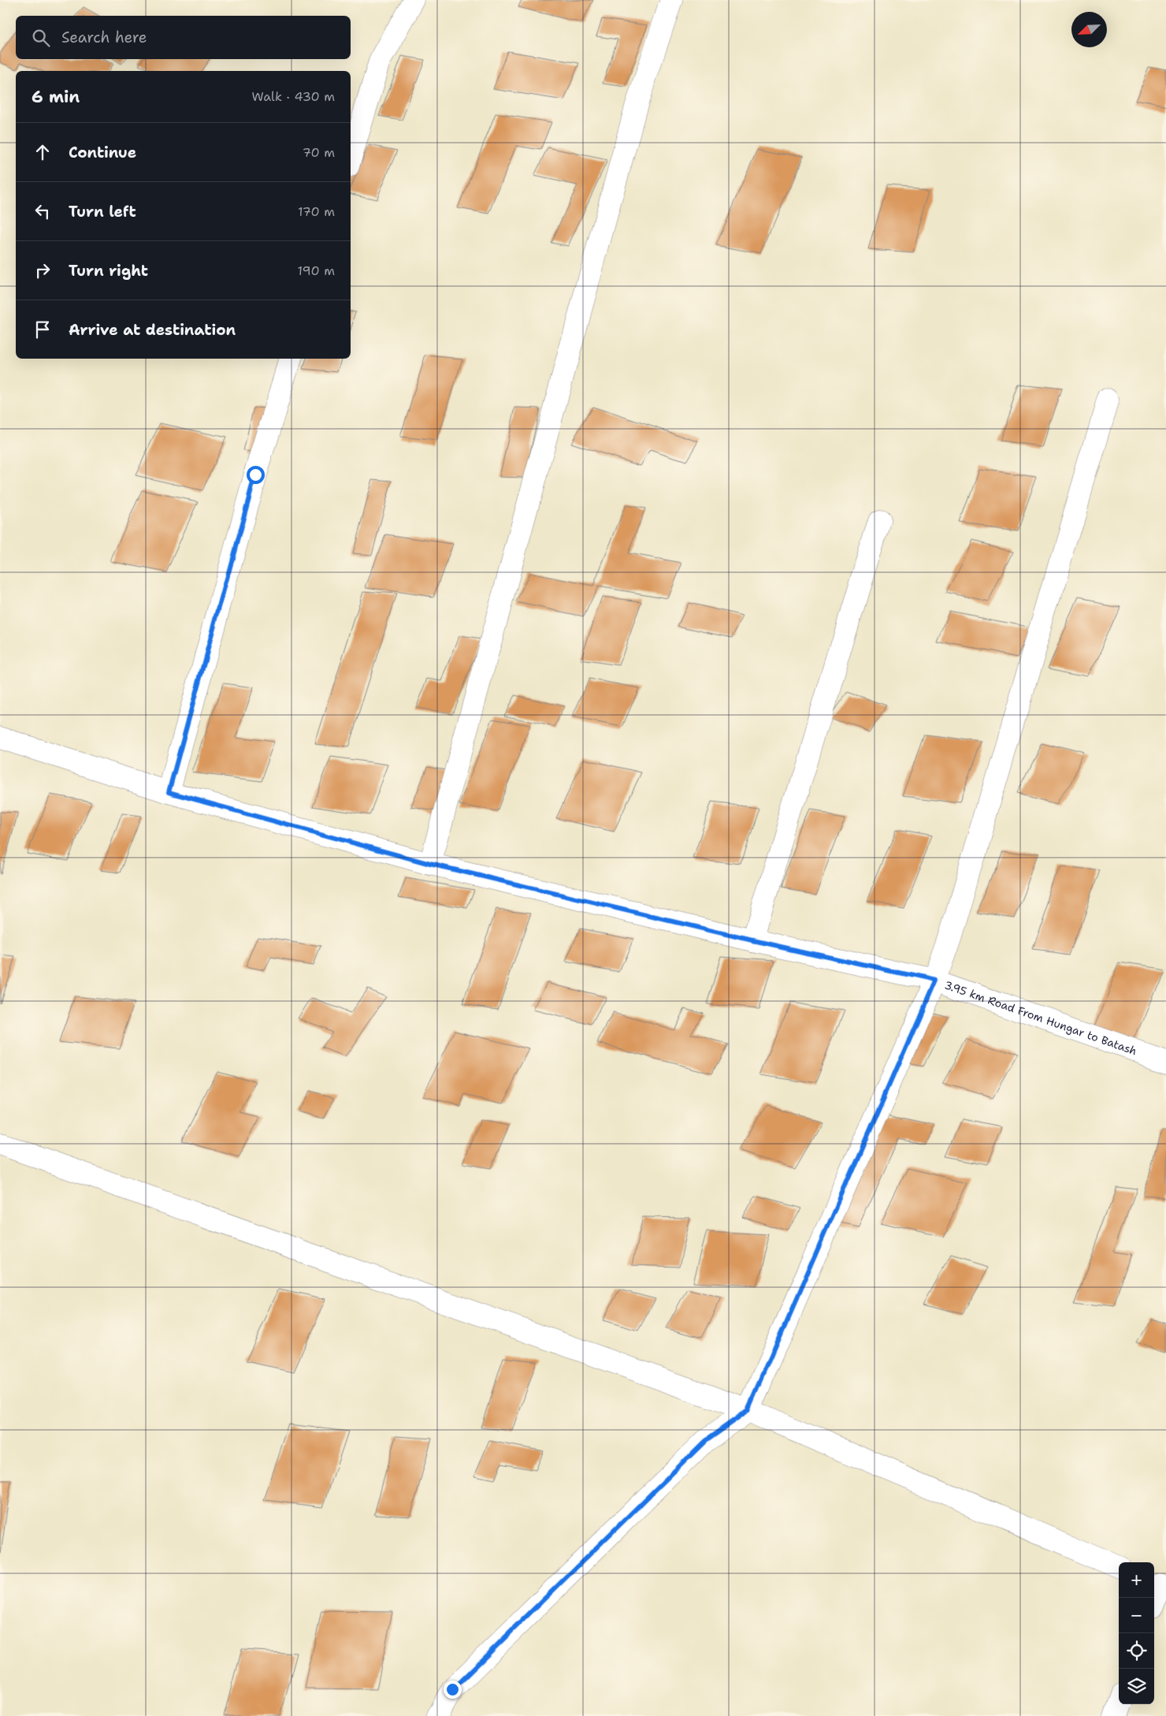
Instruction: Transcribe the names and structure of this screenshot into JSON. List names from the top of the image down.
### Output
{
  "streets": {
    "street": ["3.95 km Road From Hungar to Batash"]
  },
  "north": "bottom left",
  "page": {
    "search": "Search here",
    "heading": ["6 min", "Walk · 430 m"],
    "list": [
      ["Continue", "70 m"],
      ["Turn left", "170 m"],
      ["Turn right", "190 m"],
      "Arrive at destination"
    ],
    "map_buttons": ["+", "−"]
  }
}
